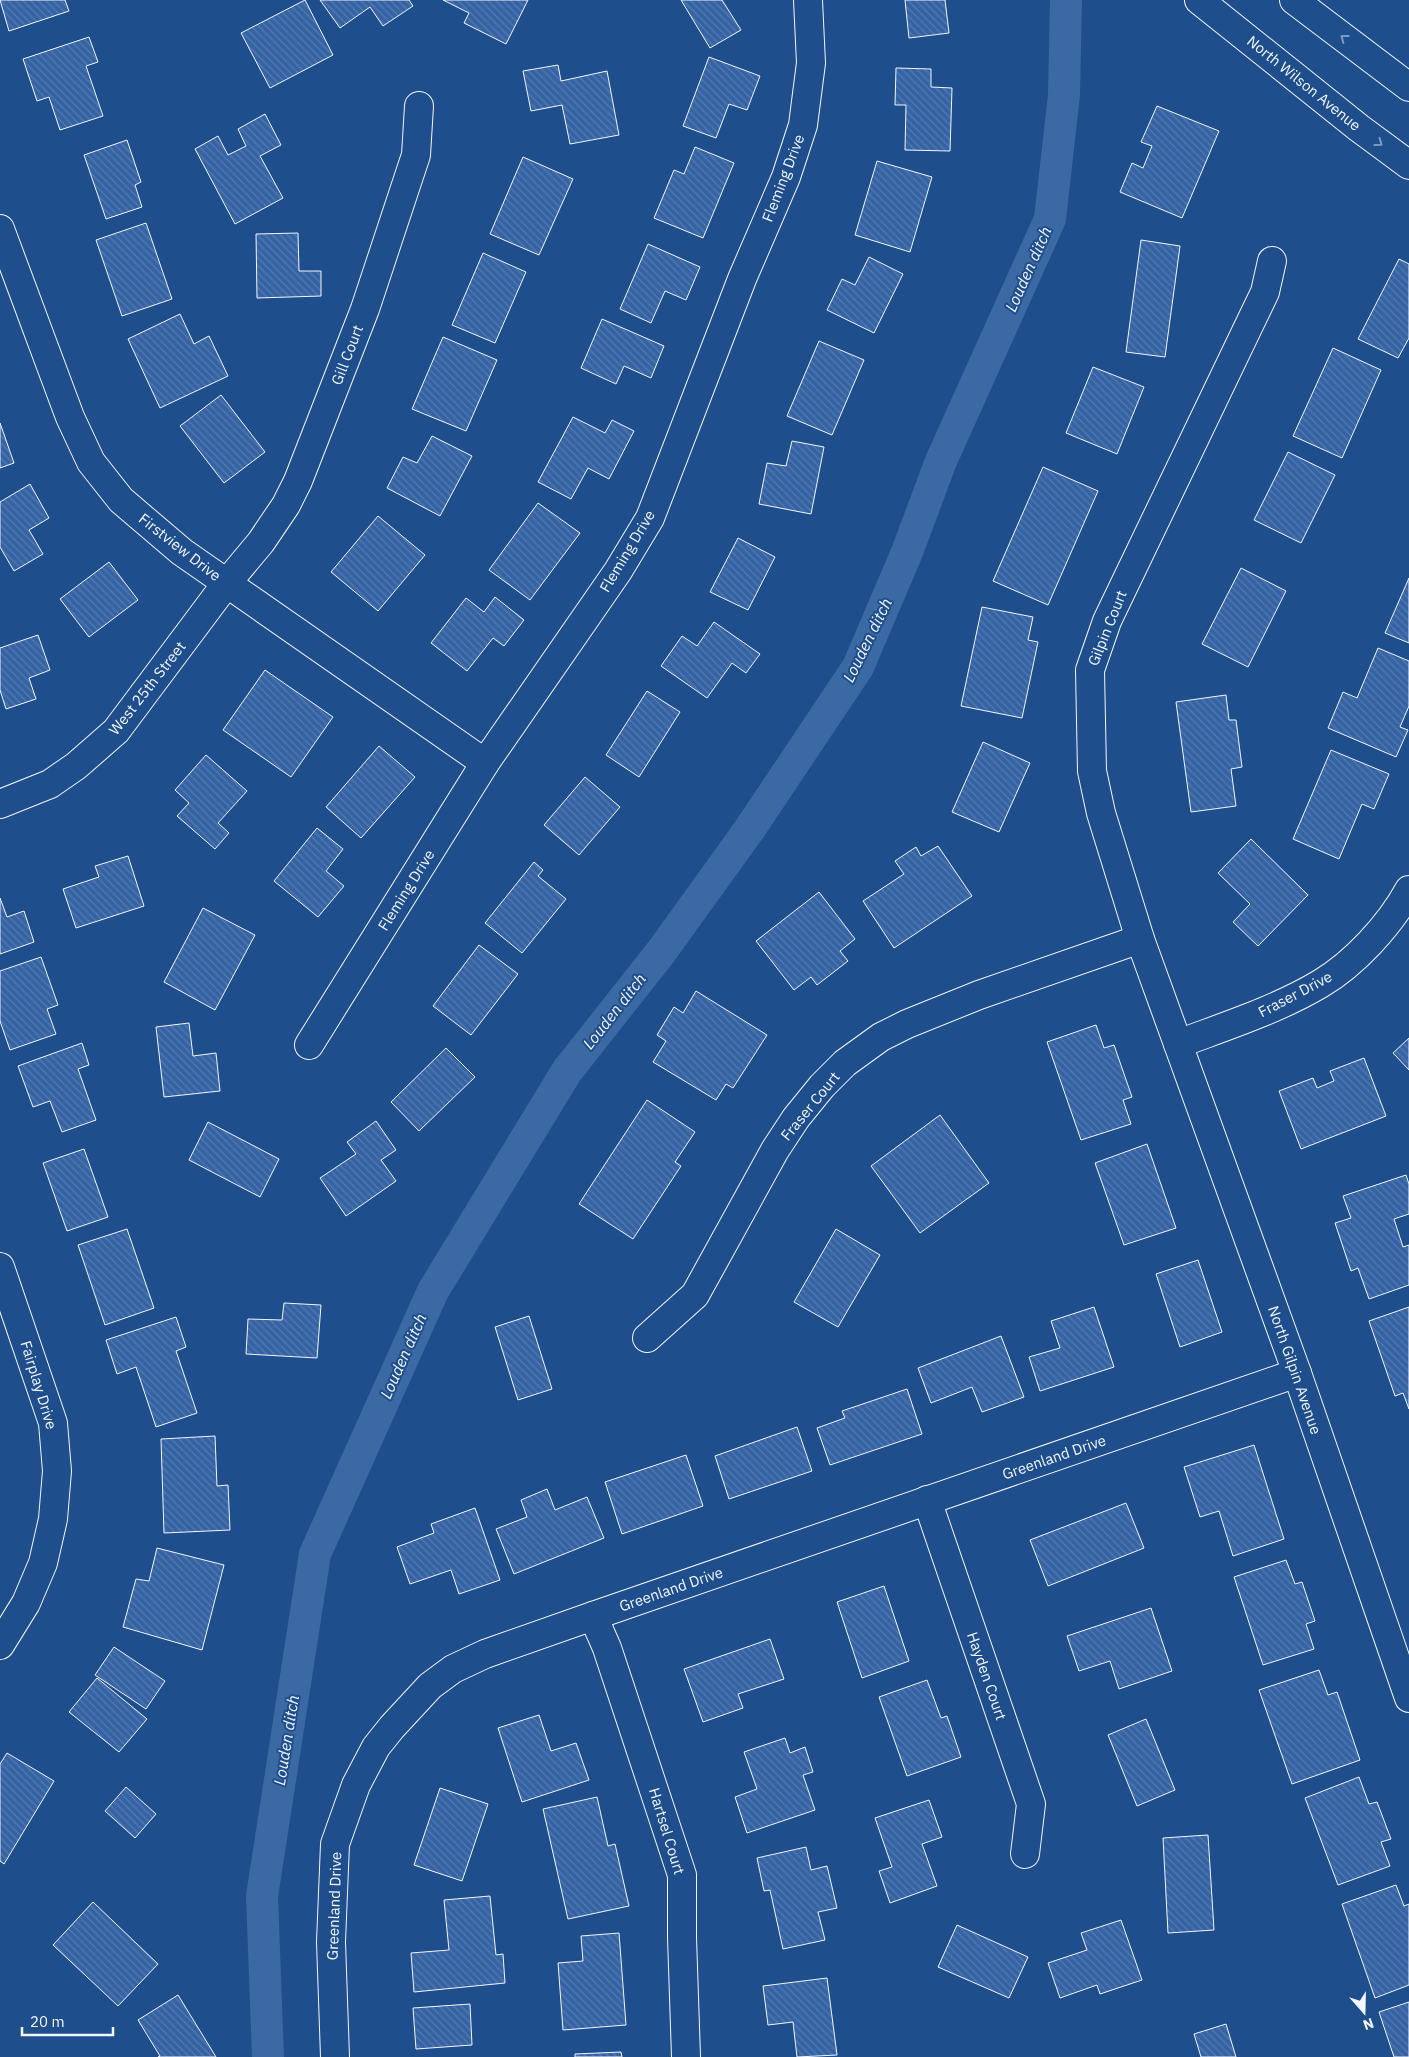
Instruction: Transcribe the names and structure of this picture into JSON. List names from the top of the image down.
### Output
{
  "streets": {
    "street": [
      "North Wilson Avenue",
      "Fleming Drive",
      "Gill Court",
      "Firstview Drive",
      "Gilpin Court",
      "West 25th Street",
      "Fraser Drive",
      "Fraser Court",
      "North Gilpin Avenue",
      "Fairplay Drive",
      "Greenland Drive",
      "Hayden Court",
      "Hartsel Court"
    ]
  },
  "crossings": [
    ["Fleming Drive", "Firstview Drive"],
    ["Gill Court", "Firstview Drive"],
    ["Gill Court", "West 25th Street"],
    ["Firstview Drive", "West 25th Street"],
    ["Gilpin Court", "Fraser Drive"],
    ["Gilpin Court", "Fraser Court"],
    ["Gilpin Court", "North Gilpin Avenue"],
    ["Fraser Drive", "North Gilpin Avenue"],
    ["North Gilpin Avenue", "Greenland Drive"],
    ["Greenland Drive", "Hayden Court"],
    ["Greenland Drive", "Hartsel Court"]
  ],
  "water": ["Louden ditch"],
  "scale_bar": "20 m",
  "north": "bottom"
}
